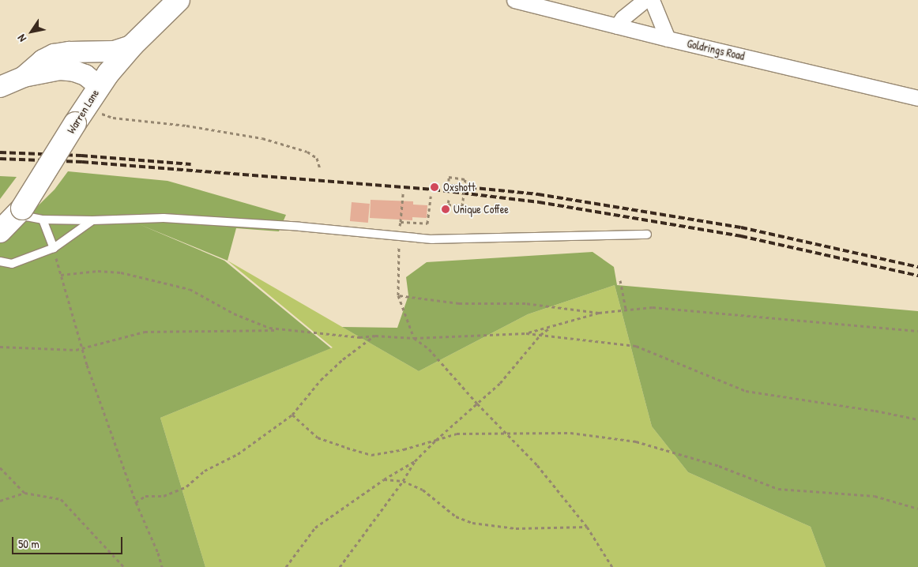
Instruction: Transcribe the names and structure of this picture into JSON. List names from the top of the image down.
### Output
{
  "streets": {
    "main road": ["Warren Lane"],
    "street": ["Goldrings Road"]
  },
  "places": ["Oxshott", "Unique Coffee"],
  "scale_bar": "50 m",
  "north": "bottom left"
}
